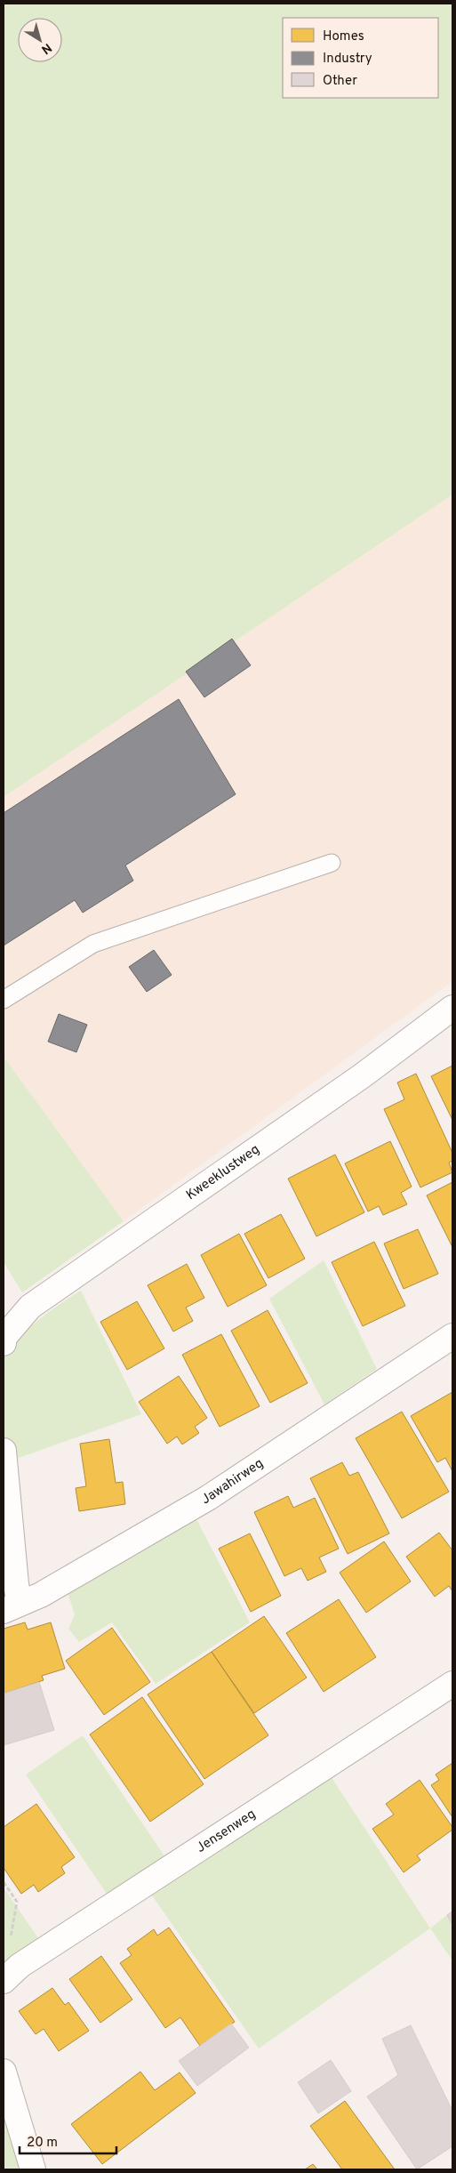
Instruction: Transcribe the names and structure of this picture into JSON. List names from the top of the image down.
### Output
{
  "streets": {
    "street": ["Kweeklustweg", "Jawahirweg", "Jensenweg"]
  },
  "legend": ["Homes", "Industry", "Other"],
  "scale_bar": "20 m",
  "north": "bottom right"
}
